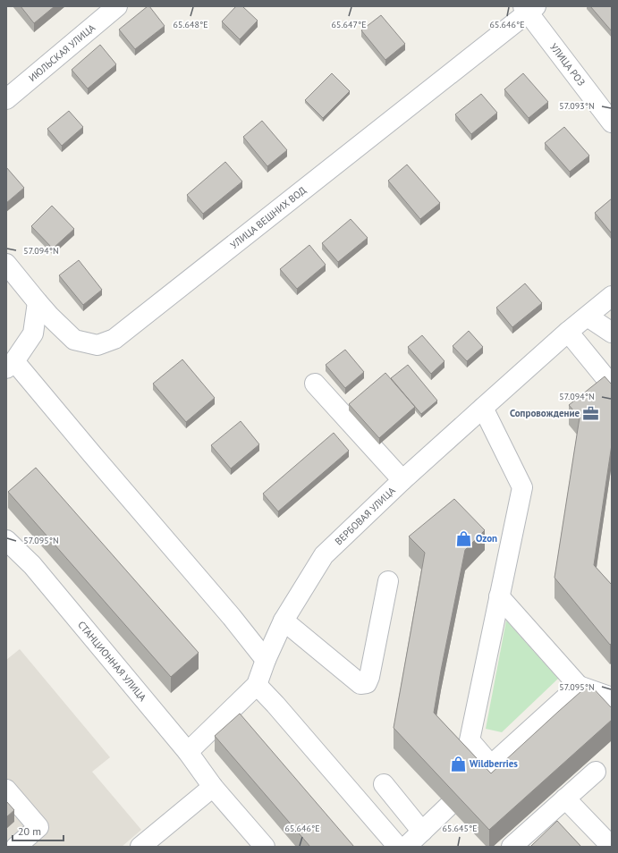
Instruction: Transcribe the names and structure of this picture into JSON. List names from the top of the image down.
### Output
{
  "streets": {
    "street": [
      "ИЮЛЬСКАЯ УЛИЦА",
      "УЛИЦА РОЗ",
      "УЛИЦА ВЕШНИХ ВОД",
      "ВЕРБОВАЯ УЛИЦА",
      "СТАНЦИОННАЯ УЛИЦА"
    ]
  },
  "crossings": [
    ["УЛИЦА РОЗ", "УЛИЦА ВЕШНИХ ВОД"],
    ["ВЕРБОВАЯ УЛИЦА", "СТАНЦИОННАЯ УЛИЦА"]
  ],
  "places": {
    "office": ["Сопровождение"],
    "shop": ["Ozon", "Wildberries"]
  },
  "scale_bar": "20 m",
  "coordinates": [
    "65.648°E",
    "65.647°E",
    "65.646°E",
    "57.093°N",
    "57.094°N",
    "57.095°N",
    "65.645°E"
  ]
}
